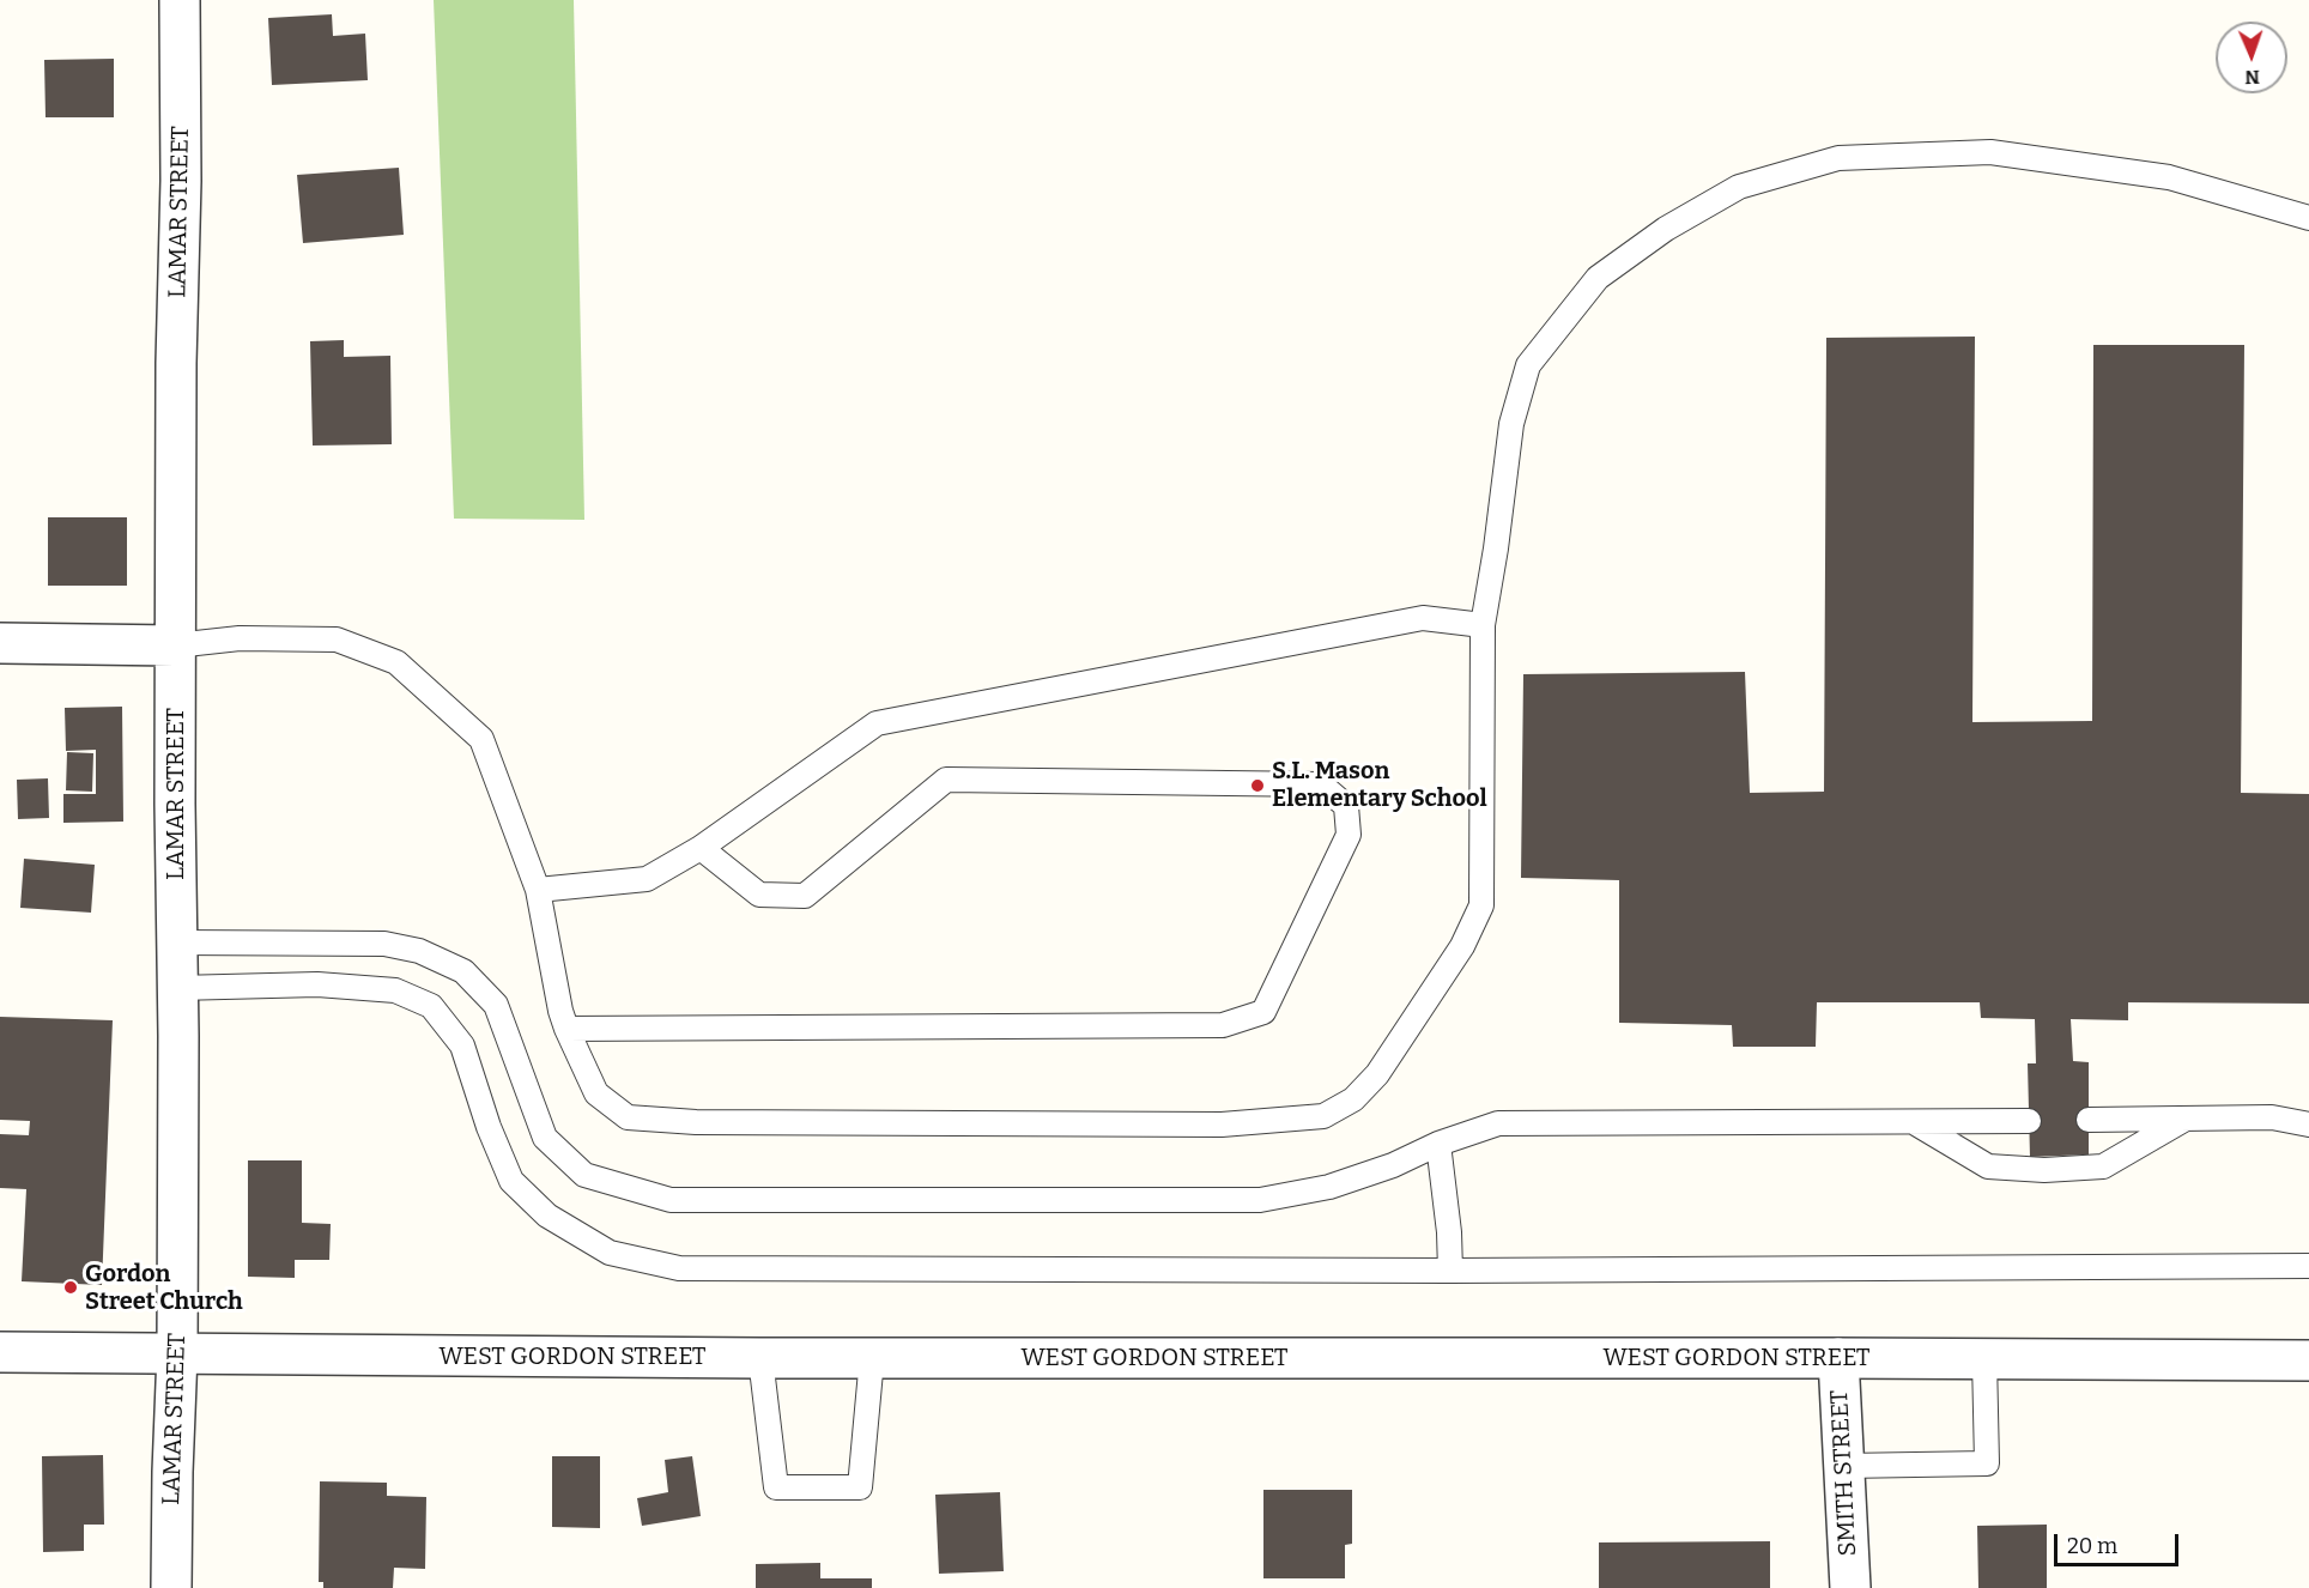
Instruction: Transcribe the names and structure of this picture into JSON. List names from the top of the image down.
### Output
{
  "streets": {
    "street": ["LAMAR STREET", "WEST GORDON STREET", "SMITH STREET"]
  },
  "crossings": [
    ["LAMAR STREET", "WEST GORDON STREET"],
    ["WEST GORDON STREET", "SMITH STREET"]
  ],
  "places": ["S.L. Mason Elementary School", "Gordon Street Church"],
  "scale_bar": "20 m",
  "north": "bottom"
}
